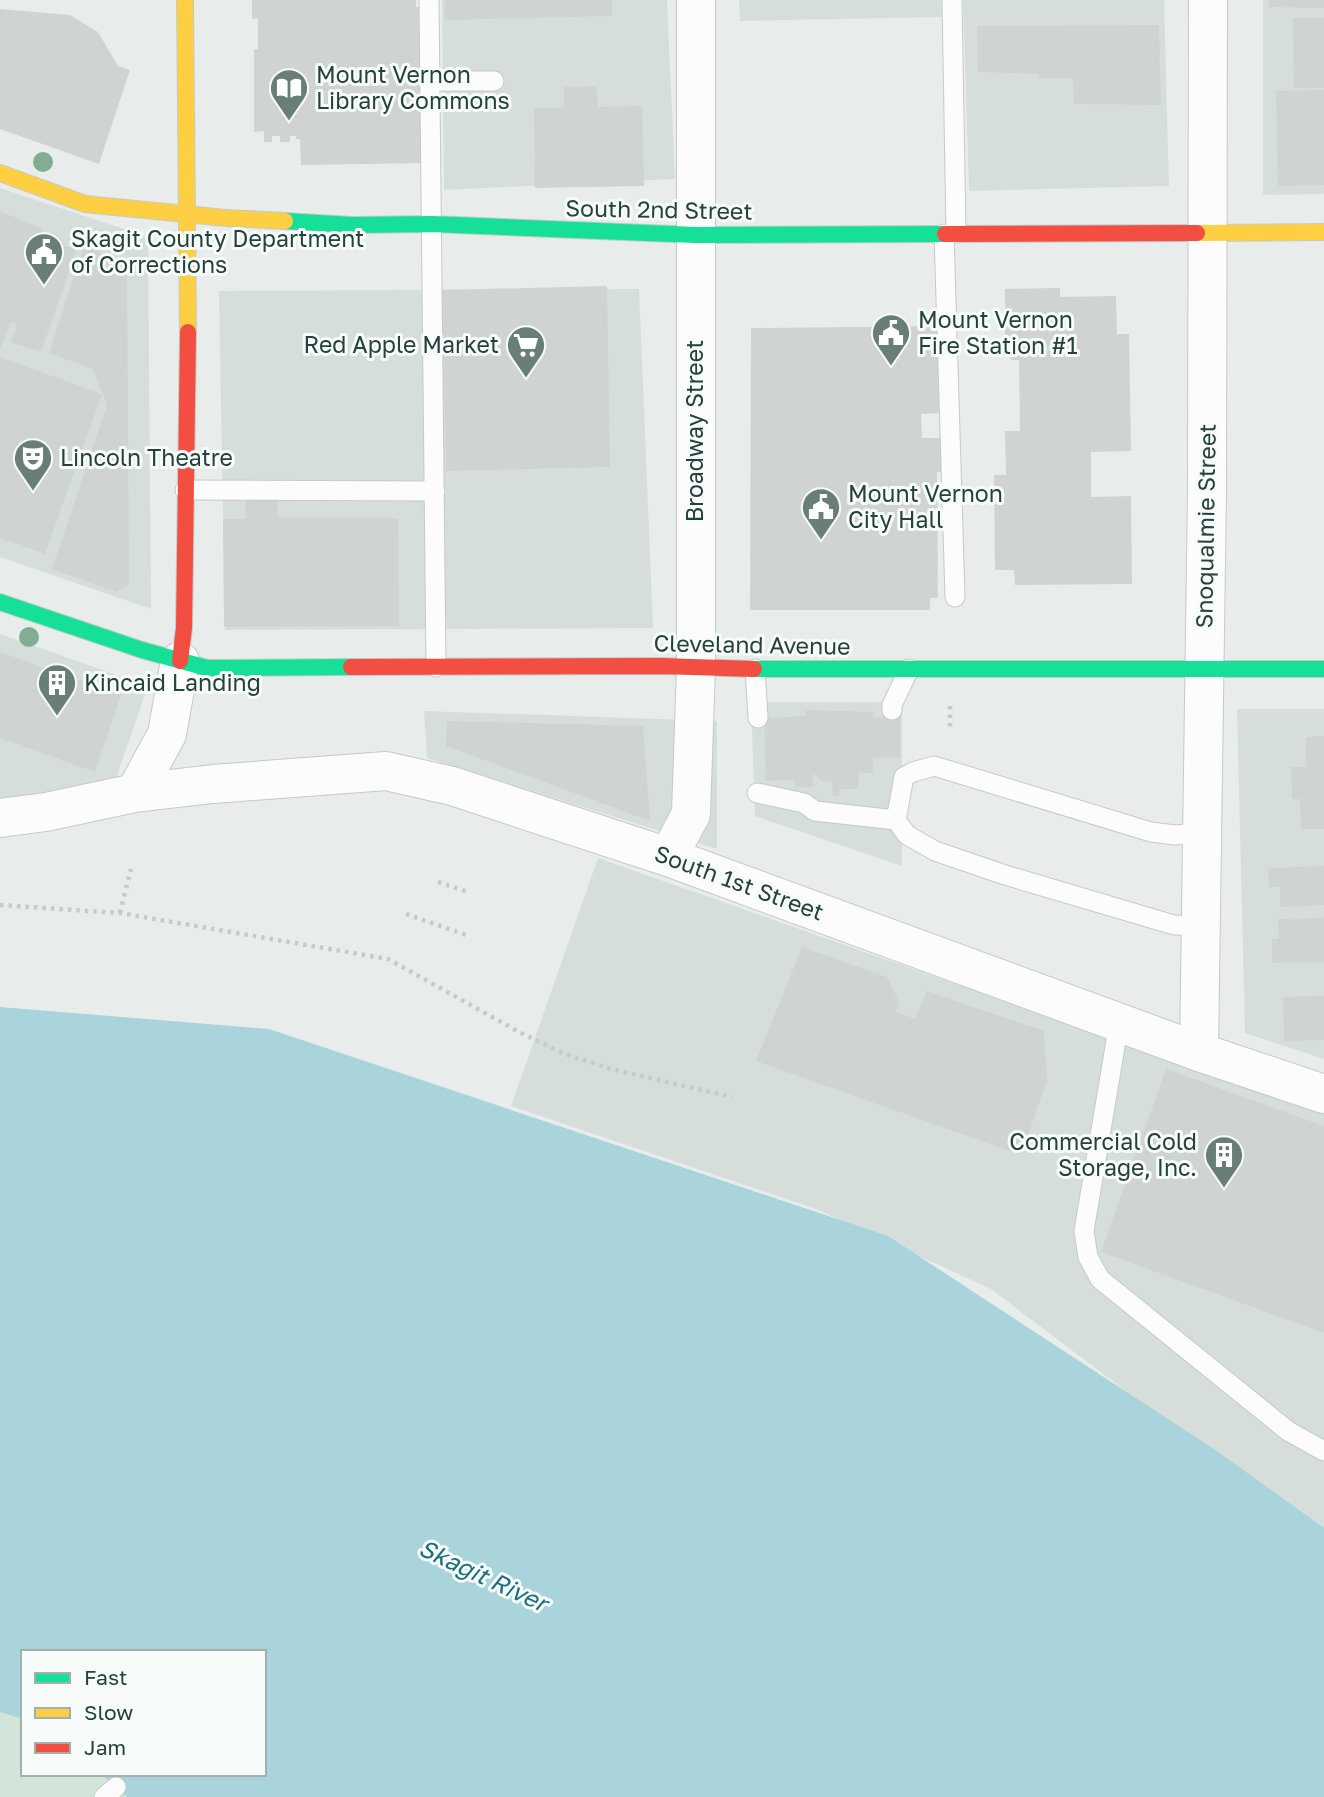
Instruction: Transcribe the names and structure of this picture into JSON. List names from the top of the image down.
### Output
{
  "streets": {
    "street": [
      "South 2nd Street",
      "Broadway Street",
      "Snoqualmie Street",
      "Cleveland Avenue",
      "South 1st Street"
    ]
  },
  "crossings": [
    ["South 2nd Street", "Broadway Street"],
    ["South 2nd Street", "Snoqualmie Street"],
    ["Broadway Street", "Cleveland Avenue"],
    ["Broadway Street", "South 1st Street"],
    ["Snoqualmie Street", "Cleveland Avenue"],
    ["Snoqualmie Street", "South 1st Street"]
  ],
  "water": ["Skagit River"],
  "places": {
    "library": ["Mount Vernon Library Commons"],
    "public building": ["Skagit County Department of Corrections", "Mount Vernon Fire Station #1", "Mount Vernon City Hall"],
    "supermarket": ["Red Apple Market"],
    "theatre": ["Lincoln Theatre"],
    "building": ["Kincaid Landing", "Commercial Cold Storage, Inc."]
  },
  "legend": ["Fast", "Slow", "Jam"]
}
